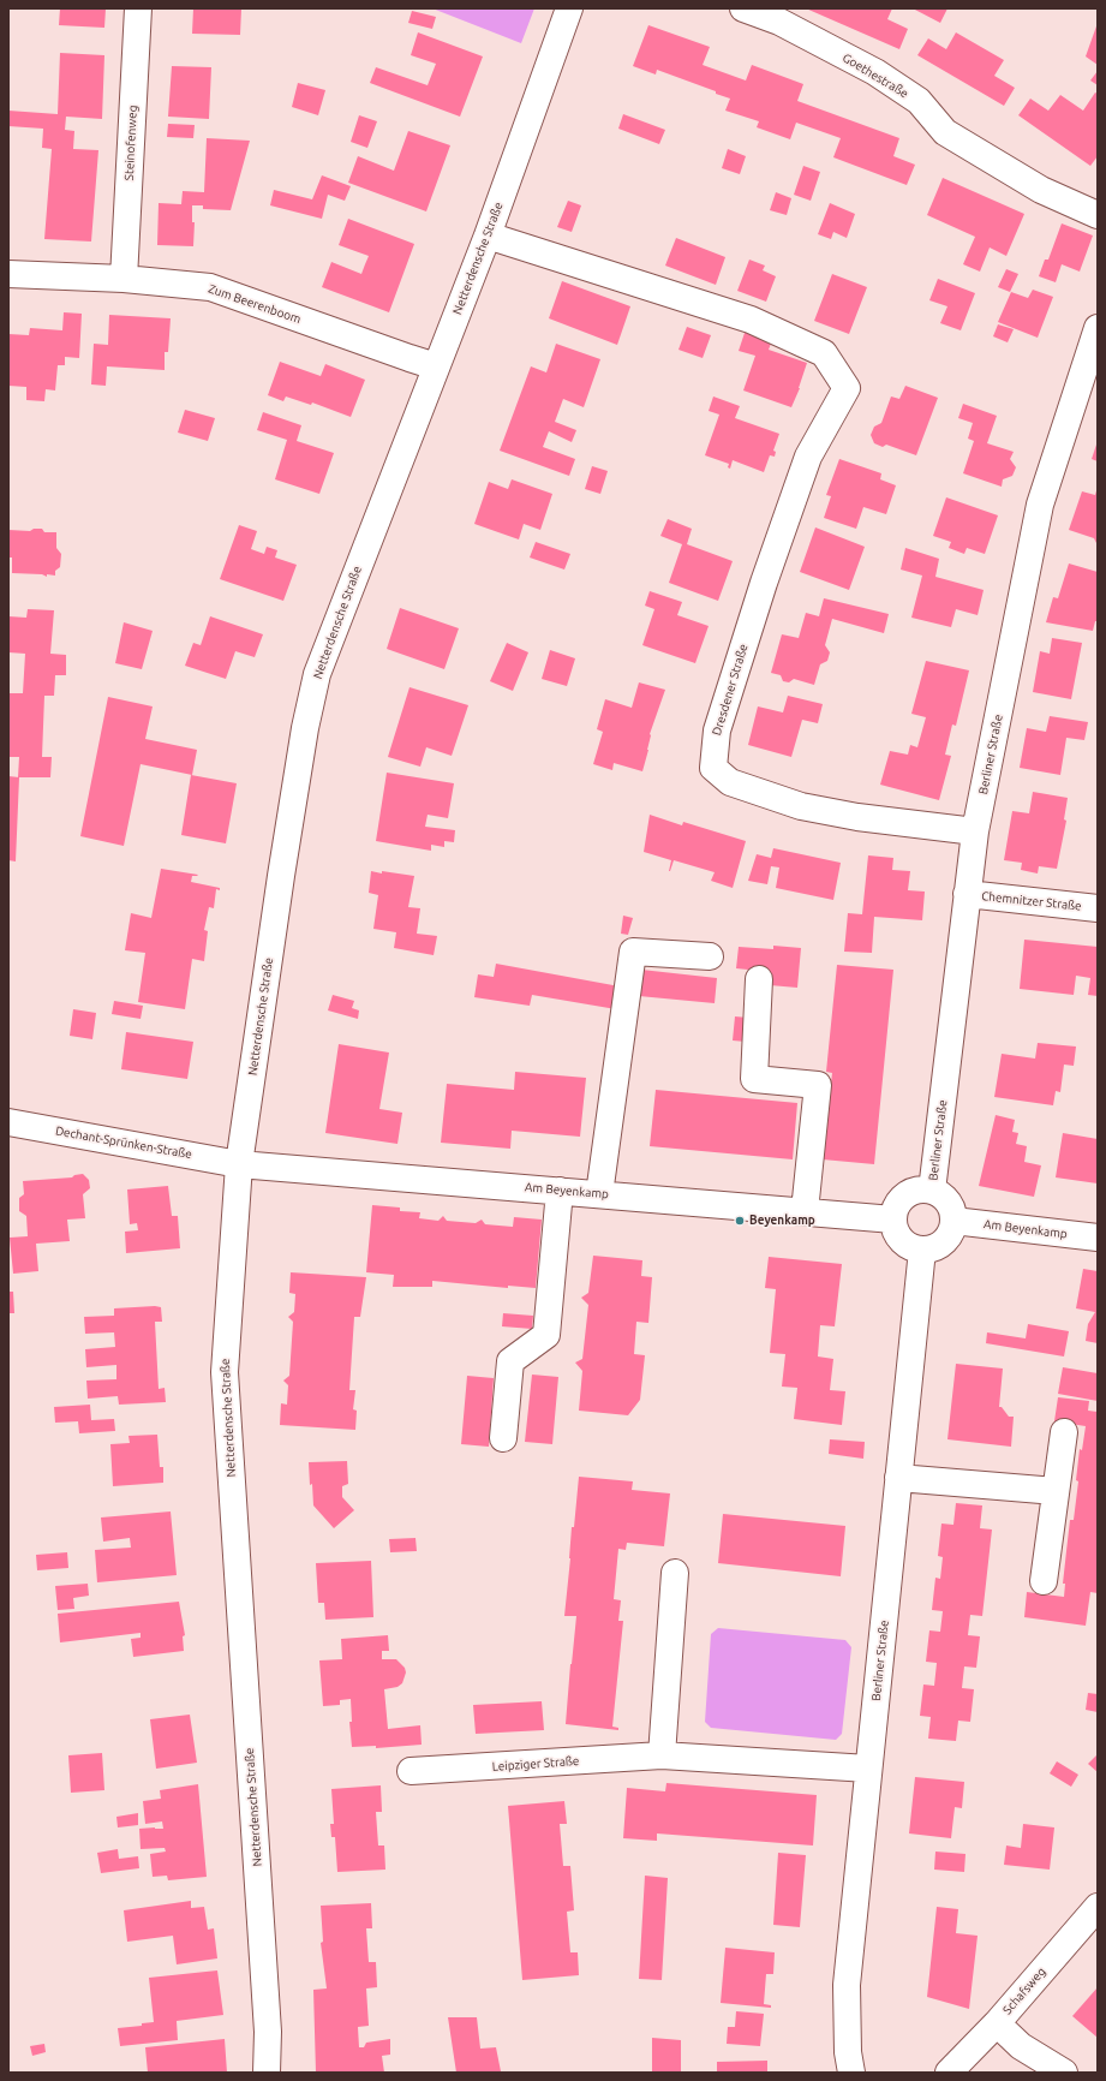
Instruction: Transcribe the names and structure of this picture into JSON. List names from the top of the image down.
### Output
{
  "streets": {
    "street": [
      "Goethestraße",
      "Steinofenweg",
      "Netterdensche Straße",
      "Zum Beerenboom",
      "Dresdener Straße",
      "Berliner Straße",
      "Chemnitzer Straße",
      "Dechant-Sprünken-Straße",
      "Am Beyenkamp",
      "Leipziger Straße",
      "Schafsweg"
    ]
  },
  "crossings": [
    ["Steinofenweg", "Zum Beerenboom"],
    ["Netterdensche Straße", "Zum Beerenboom"],
    ["Netterdensche Straße", "Dresdener Straße"],
    ["Netterdensche Straße", "Dechant-Sprünken-Straße"],
    ["Netterdensche Straße", "Am Beyenkamp"],
    ["Dresdener Straße", "Berliner Straße"],
    ["Berliner Straße", "Chemnitzer Straße"],
    ["Berliner Straße", "Am Beyenkamp"],
    ["Berliner Straße", "Leipziger Straße"],
    ["Dechant-Sprünken-Straße", "Am Beyenkamp"]
  ],
  "places": ["Beyenkamp"]
}
